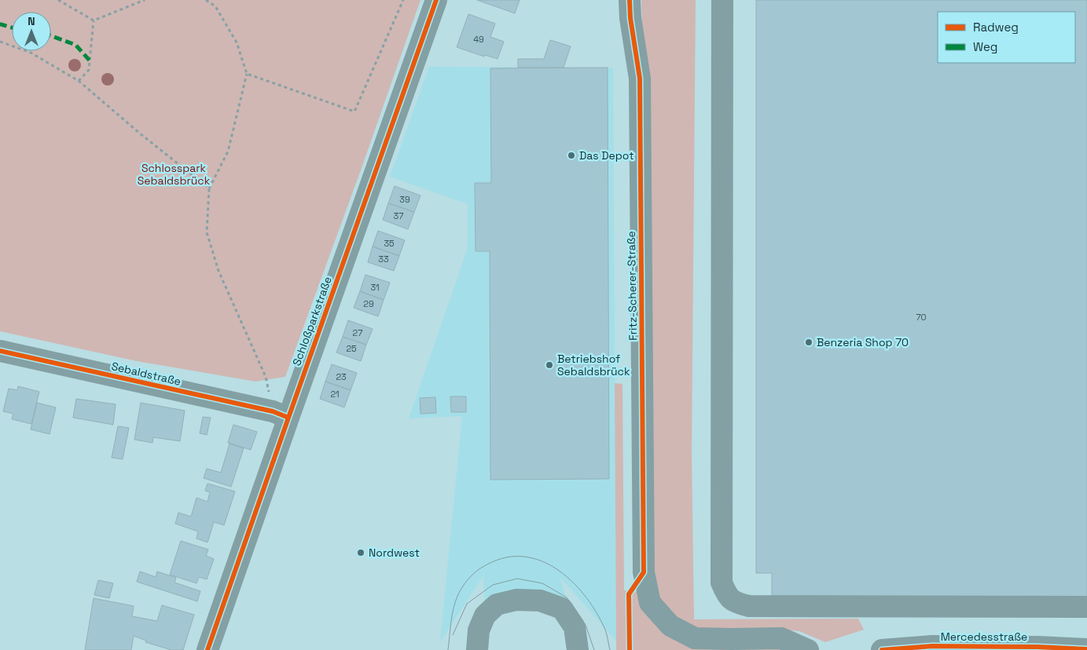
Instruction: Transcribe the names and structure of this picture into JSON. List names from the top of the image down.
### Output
{
  "streets": {
    "street": [
      "Fritz-Scherer-Straße",
      "Schloßparkstraße",
      "Sebaldstraße",
      "Mercedesstraße"
    ]
  },
  "crossings": [
    ["Schloßparkstraße", "Sebaldstraße"]
  ],
  "parks": ["Schlosspark Sebaldsbrück"],
  "places": [
    "Das Depot",
    "Benzeria Shop 70",
    "Betriebshof Sebaldsbrück",
    "Nordwest"
  ],
  "house_numbers": [
    "49",
    "39",
    "37",
    "35",
    "33",
    "31",
    "29",
    "70",
    "27",
    "25",
    "23",
    "21"
  ],
  "legend": ["Radweg", "Weg"],
  "north": "top"
}
